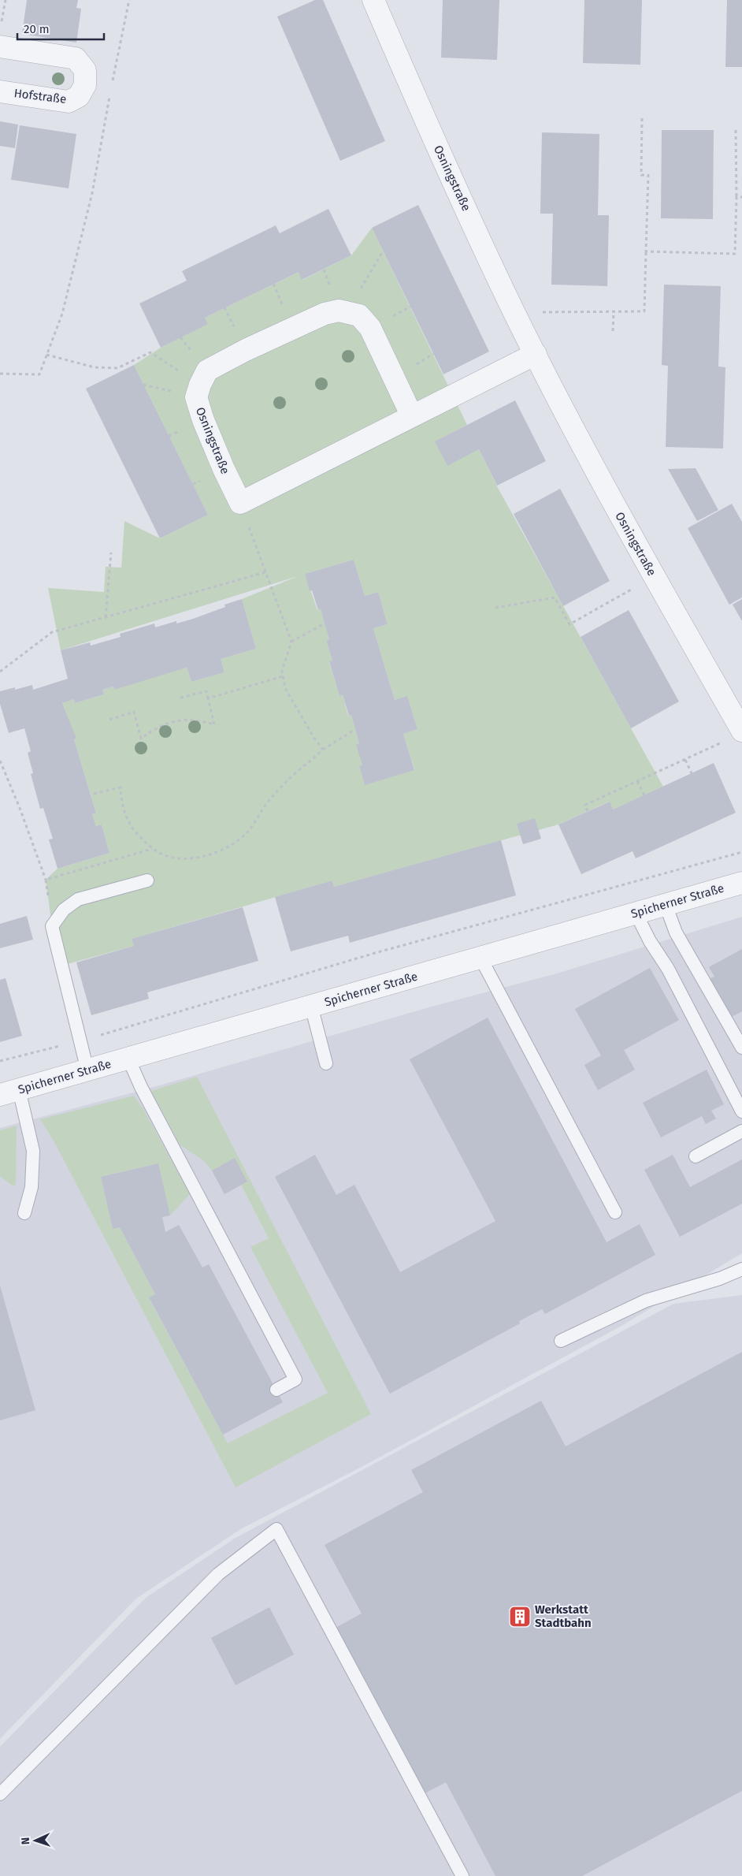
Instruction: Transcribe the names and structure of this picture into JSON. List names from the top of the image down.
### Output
{
  "streets": {
    "street": ["Hofstraße", "Osningstraße", "Spicherner Straße"]
  },
  "places": {
    "building": ["Werkstatt Stadtbahn"]
  },
  "scale_bar": "20 m",
  "north": "left"
}
